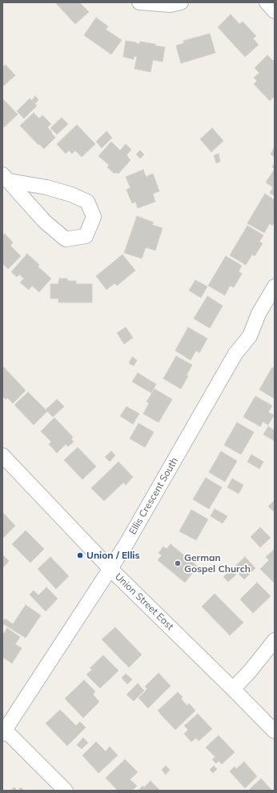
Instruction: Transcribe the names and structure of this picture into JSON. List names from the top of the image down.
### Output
{
  "streets": {
    "street": ["Ellis Crescent South", "Union Street East"]
  },
  "crossings": [
    ["Ellis Crescent South", "Union Street East"]
  ],
  "places": ["Union / Ellis", "German Gospel Church"]
}
